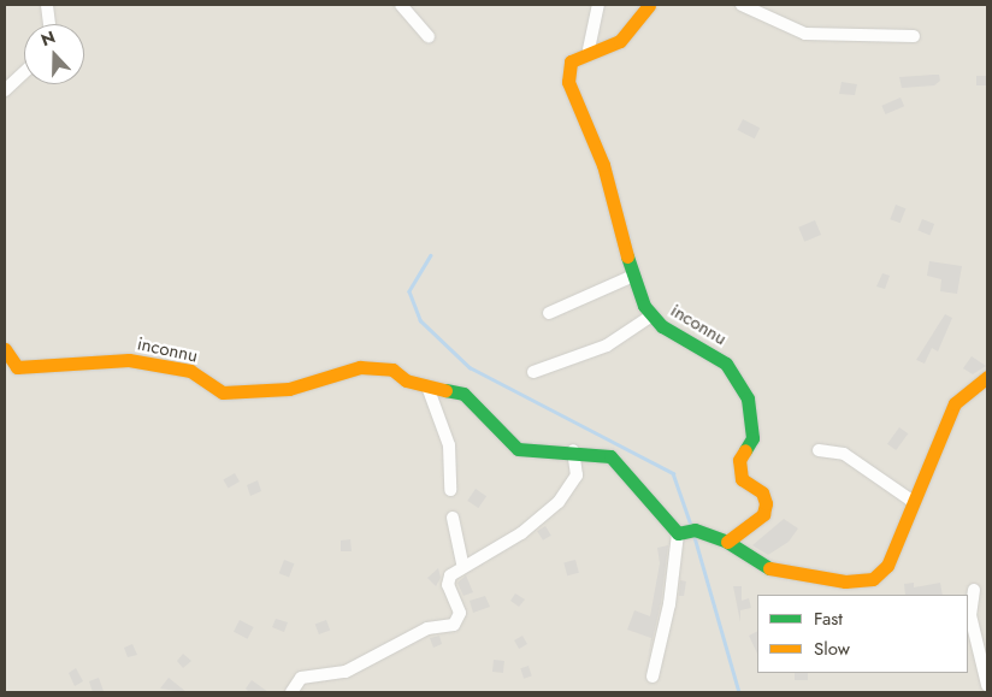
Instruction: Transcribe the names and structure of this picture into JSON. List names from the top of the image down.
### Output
{
  "streets": {
    "street": ["inconnu"]
  },
  "legend": ["Fast", "Slow"],
  "north": "top"
}
